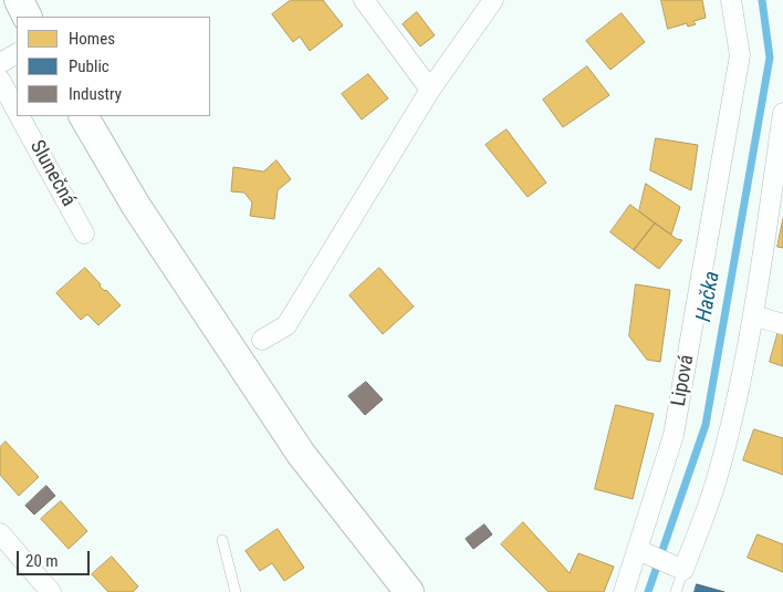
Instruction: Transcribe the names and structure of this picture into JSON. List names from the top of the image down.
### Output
{
  "streets": {
    "street": ["Slunečná", "Lipová"]
  },
  "water": ["Hačka"],
  "legend": ["Homes", "Public", "Industry"],
  "scale_bar": "20 m"
}
